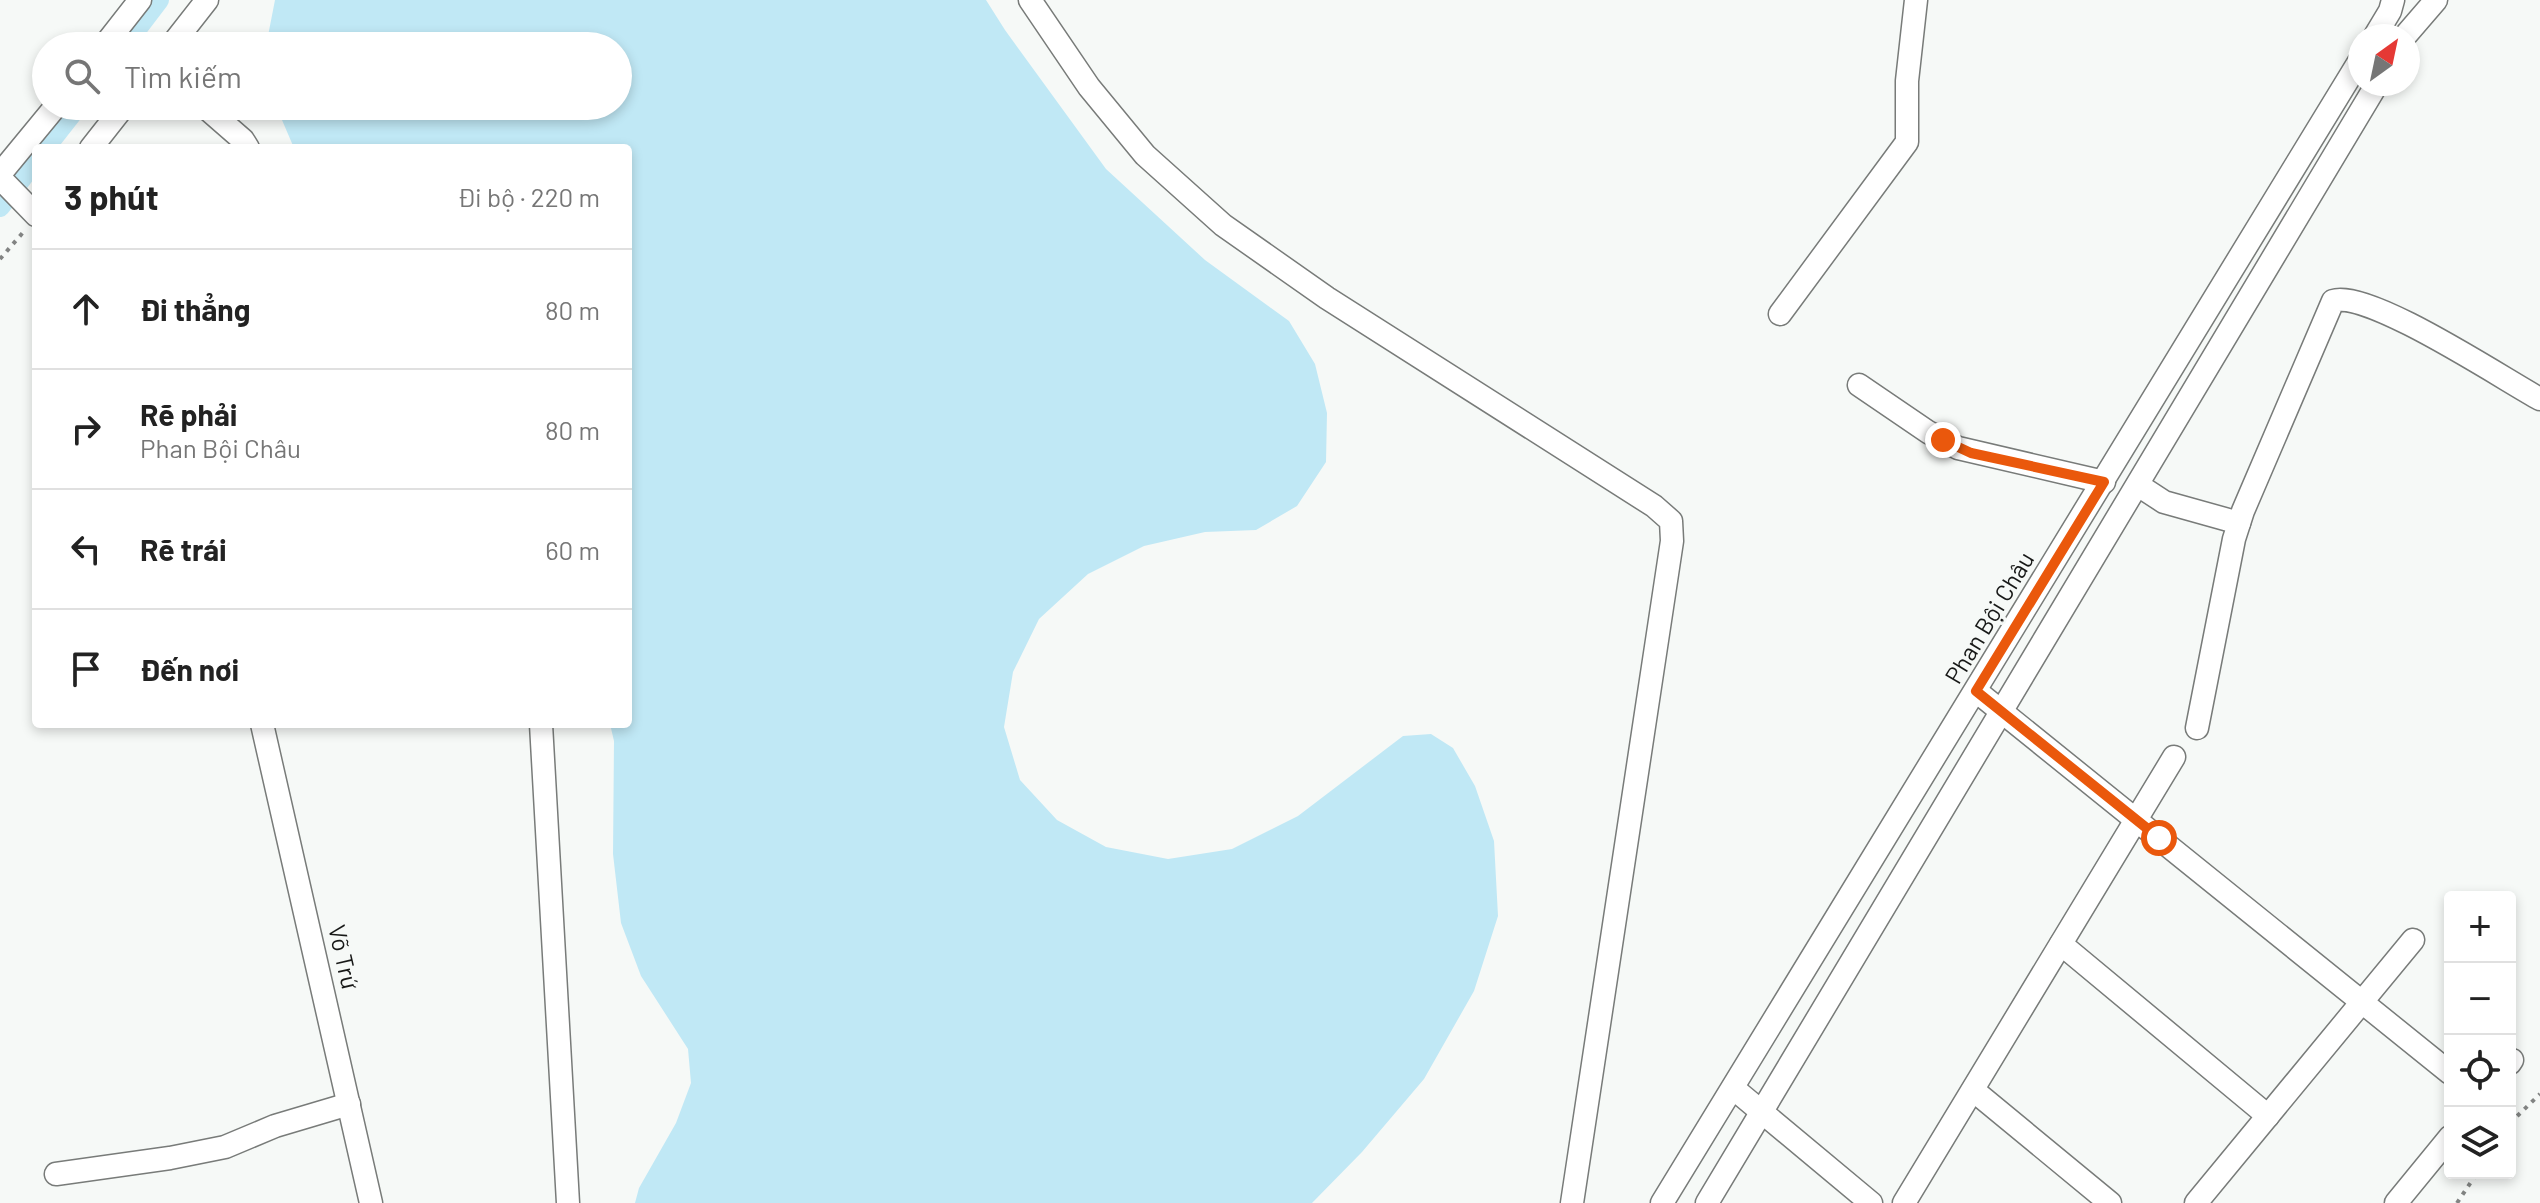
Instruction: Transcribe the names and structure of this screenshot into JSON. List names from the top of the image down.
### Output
{
  "streets": {
    "street": ["Phan Bội Châu", "Võ Trứ"]
  },
  "north": "top right",
  "page": {
    "search": "Tìm kiếm",
    "heading": ["3 phút", "Đi bộ · 220 m"],
    "list": [
      ["Đi thẳng", "80 m"],
      ["Rẽ phải", "Phan Bội Châu", "80 m"],
      ["Rẽ trái", "60 m"],
      "Đến nơi"
    ],
    "map_buttons": ["+", "−"]
  }
}
